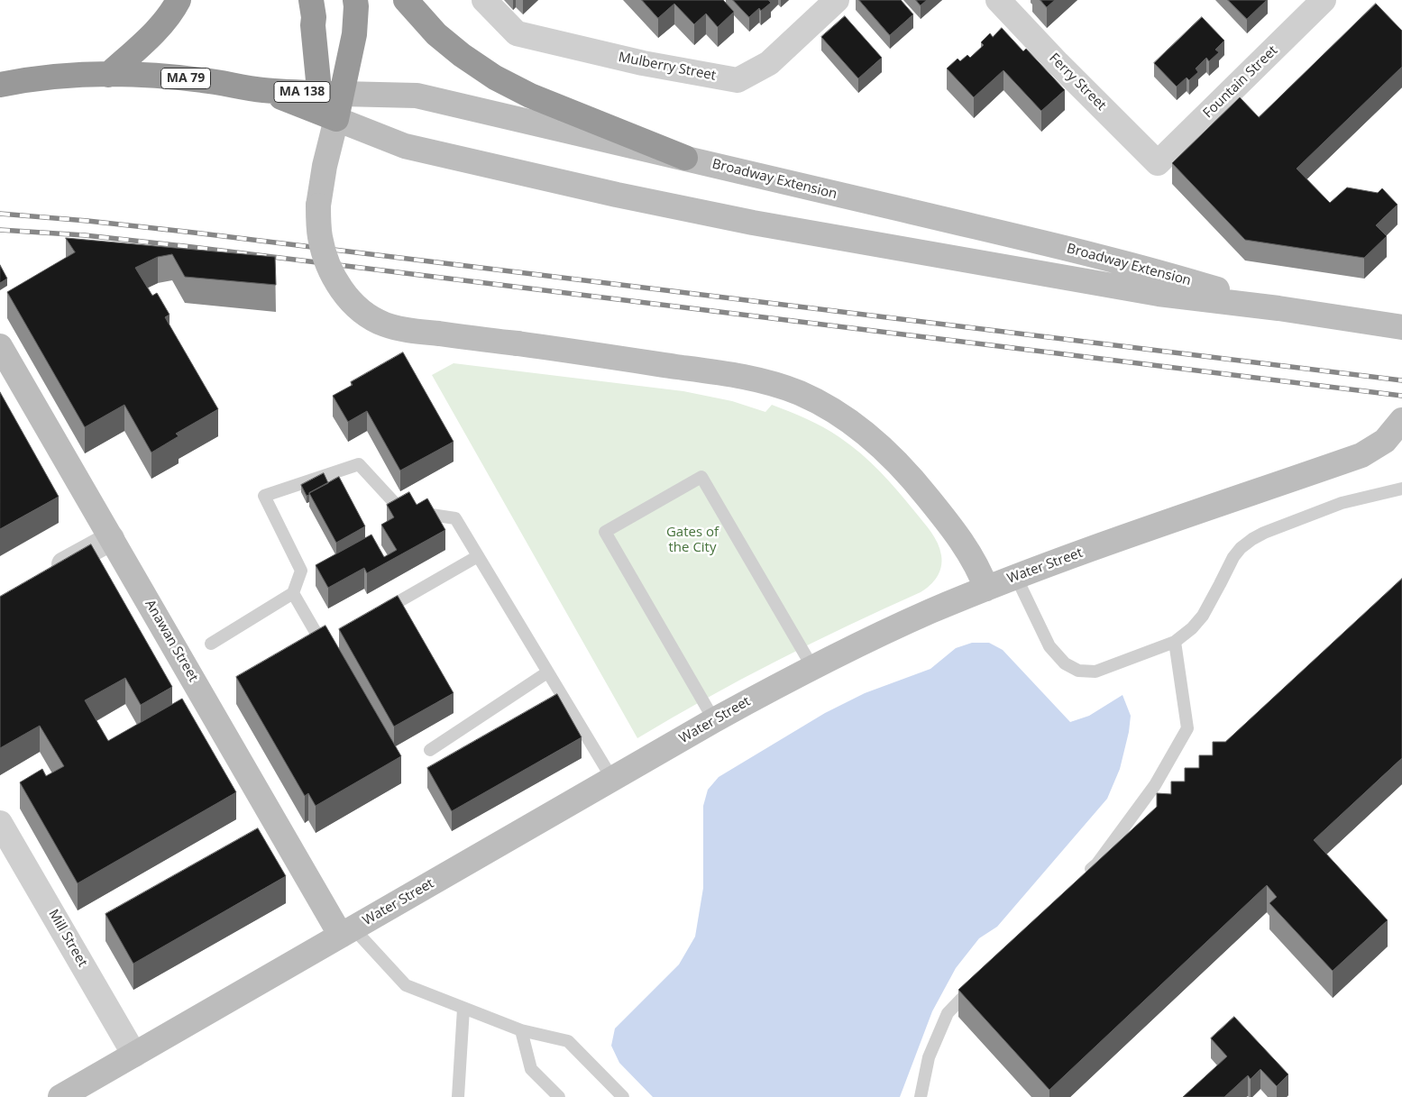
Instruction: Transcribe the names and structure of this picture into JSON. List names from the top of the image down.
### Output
{
  "streets": {
    "highway": ["MA 79", "MA 138", "Broadway Extension"],
    "street": [
      "Mulberry Street",
      "Ferry Street",
      "Fountain Street",
      "Water Street",
      "Anawan Street",
      "Mill Street"
    ]
  },
  "crossings": [
    ["Ferry Street", "Fountain Street"],
    ["Water Street", "Anawan Street"],
    ["Water Street", "Mill Street"]
  ],
  "parks": ["Gates of the City"]
}
